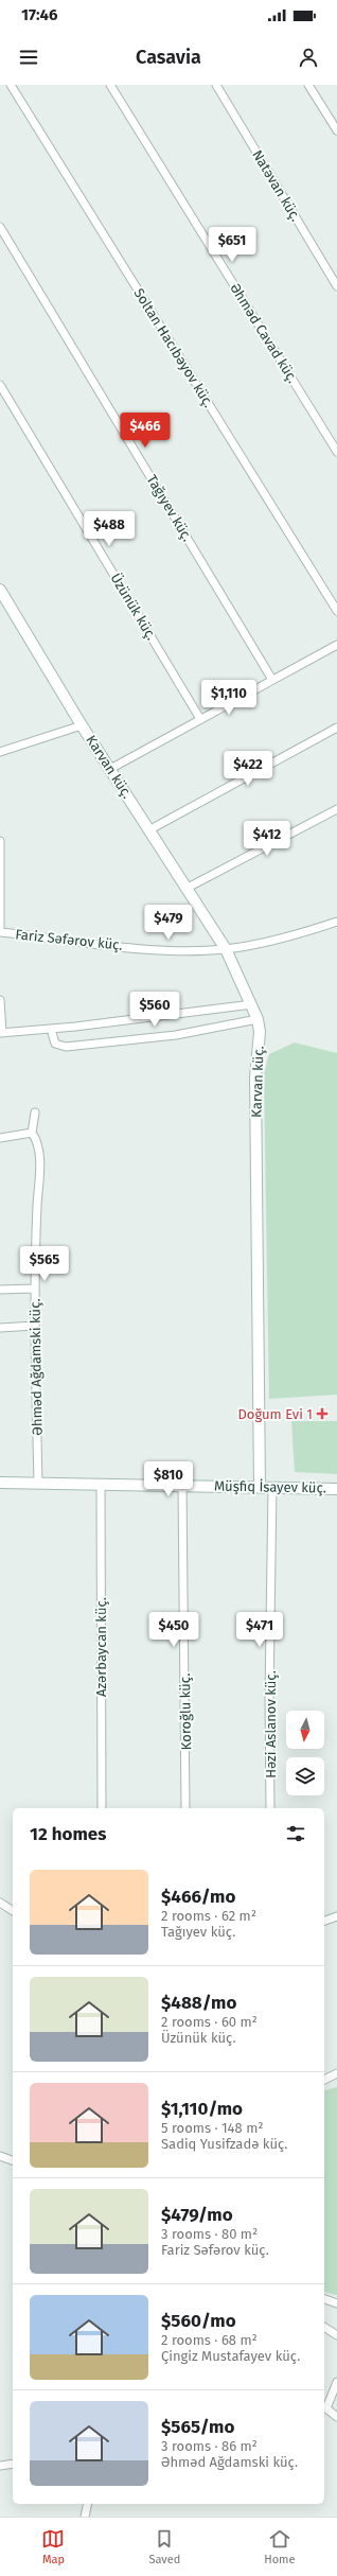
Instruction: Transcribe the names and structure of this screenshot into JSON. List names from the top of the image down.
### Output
{
  "streets": {
    "street": [
      "Natəvan küç.",
      "Əhməd Cavad küç.",
      "Soltan Hacıbəyov küç.",
      "Tağıyev küç.",
      "Üzünük küç.",
      "Karvan küç.",
      "Fariz Səfərov küç.",
      "Əhməd Ağdamski küç.",
      "Müşfiq İsayev küç.",
      "Azərbaycan küç.",
      "Koroğlu küç.",
      "Həzi Aslanov küç."
    ]
  },
  "crossings": [
    ["Karvan küç.", "Fariz Səfərov küç."],
    ["Karvan küç.", "Müşfiq İsayev küç."],
    ["Əhməd Ağdamski küç.", "Müşfiq İsayev küç."],
    ["Müşfiq İsayev küç.", "Azərbaycan küç."],
    ["Müşfiq İsayev küç.", "Koroğlu küç."],
    ["Müşfiq İsayev küç.", "Həzi Aslanov küç."]
  ],
  "places": {
    "health": ["Doğum Evi 1"]
  },
  "north": "bottom",
  "page": {
    "status": "17:46",
    "header": "Casavia",
    "price": [
      "$651",
      "$466",
      "$488",
      "$1,110",
      "$422",
      "$412",
      "$479",
      "$560",
      "$565",
      "$810",
      "$450",
      "$471"
    ],
    "heading": "12 homes",
    "list": [
      {
        "name": "$466/mo",
        "note": "2 rooms · 62 m² · Tağıyev küç."
      },
      {
        "name": "$488/mo",
        "note": "2 rooms · 60 m² · Üzünük küç."
      },
      {
        "name": "$1,110/mo",
        "note": "5 rooms · 148 m² · Sadiq Yusifzadə küç."
      },
      {
        "name": "$479/mo",
        "note": "3 rooms · 80 m² · Fariz Səfərov küç."
      },
      {
        "name": "$560/mo",
        "note": "2 rooms · 68 m² · Çingiz Mustafayev küç."
      },
      {
        "name": "$565/mo",
        "note": "3 rooms · 86 m² · Əhməd Ağdamski küç."
      }
    ],
    "tabs": ["Map", "Saved", "Home"]
  }
}
